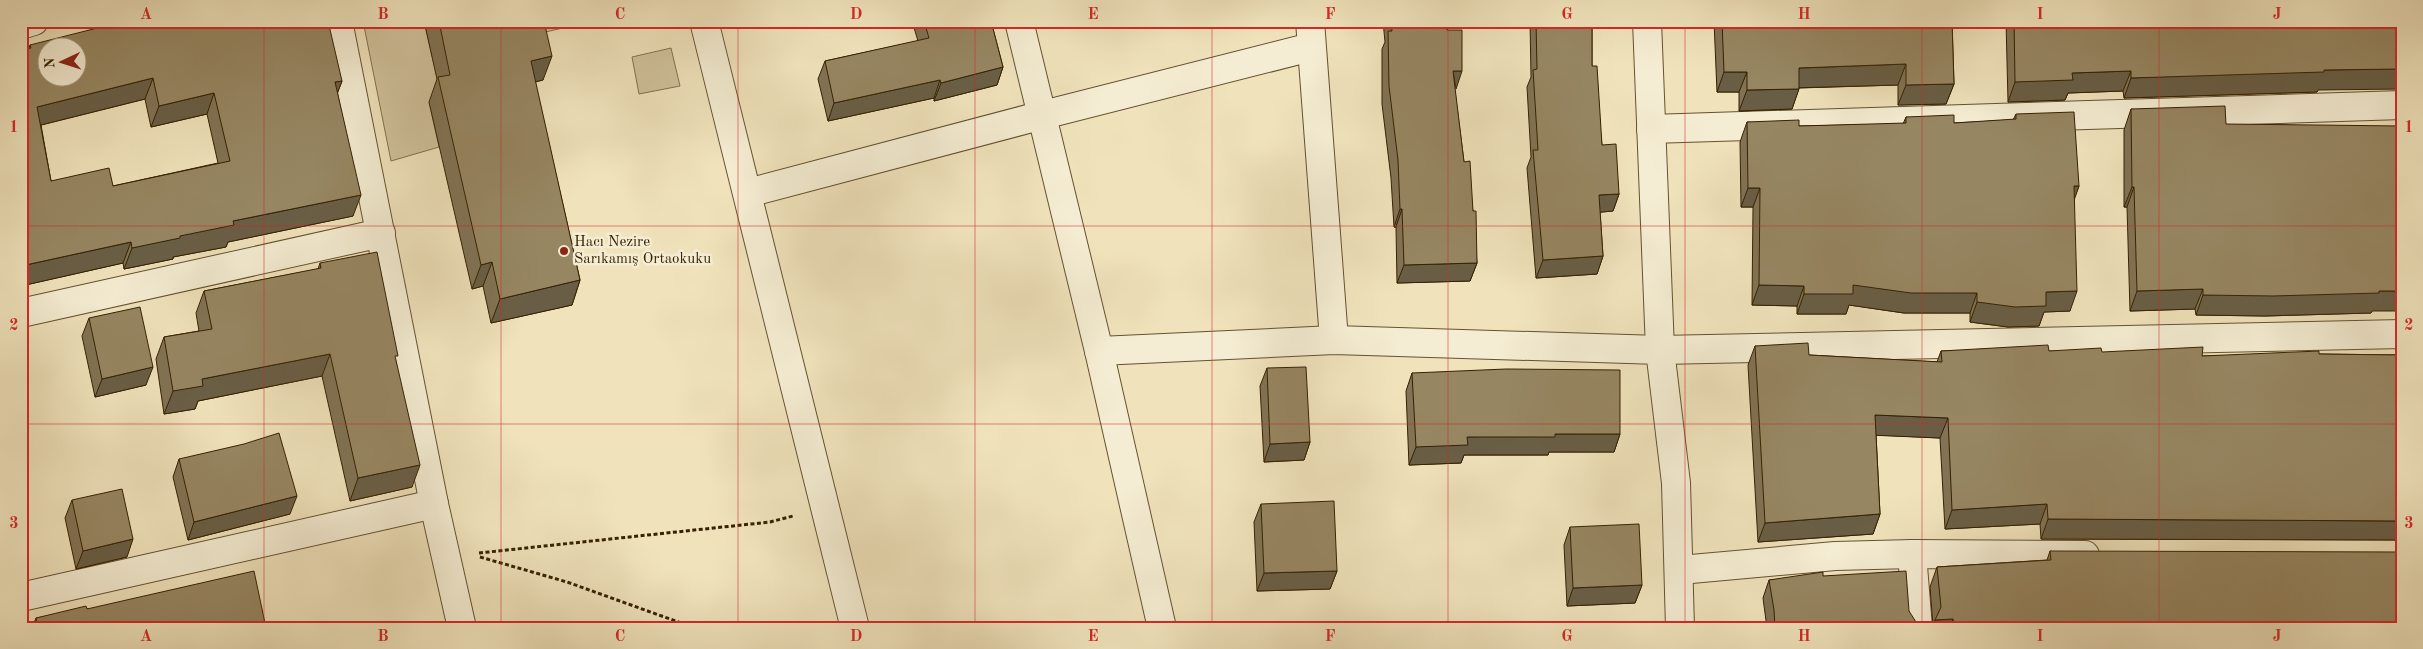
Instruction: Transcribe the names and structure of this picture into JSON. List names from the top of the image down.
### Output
{
  "places": ["Hacı Nezire Sarıkamış Ortaokuku"],
  "north": "left",
  "grid": {
    "columns": [
      "A",
      "B",
      "C",
      "D",
      "E",
      "F",
      "G",
      "H",
      "I",
      "J"
    ],
    "rows": ["1", "2", "3"]
  }
}
